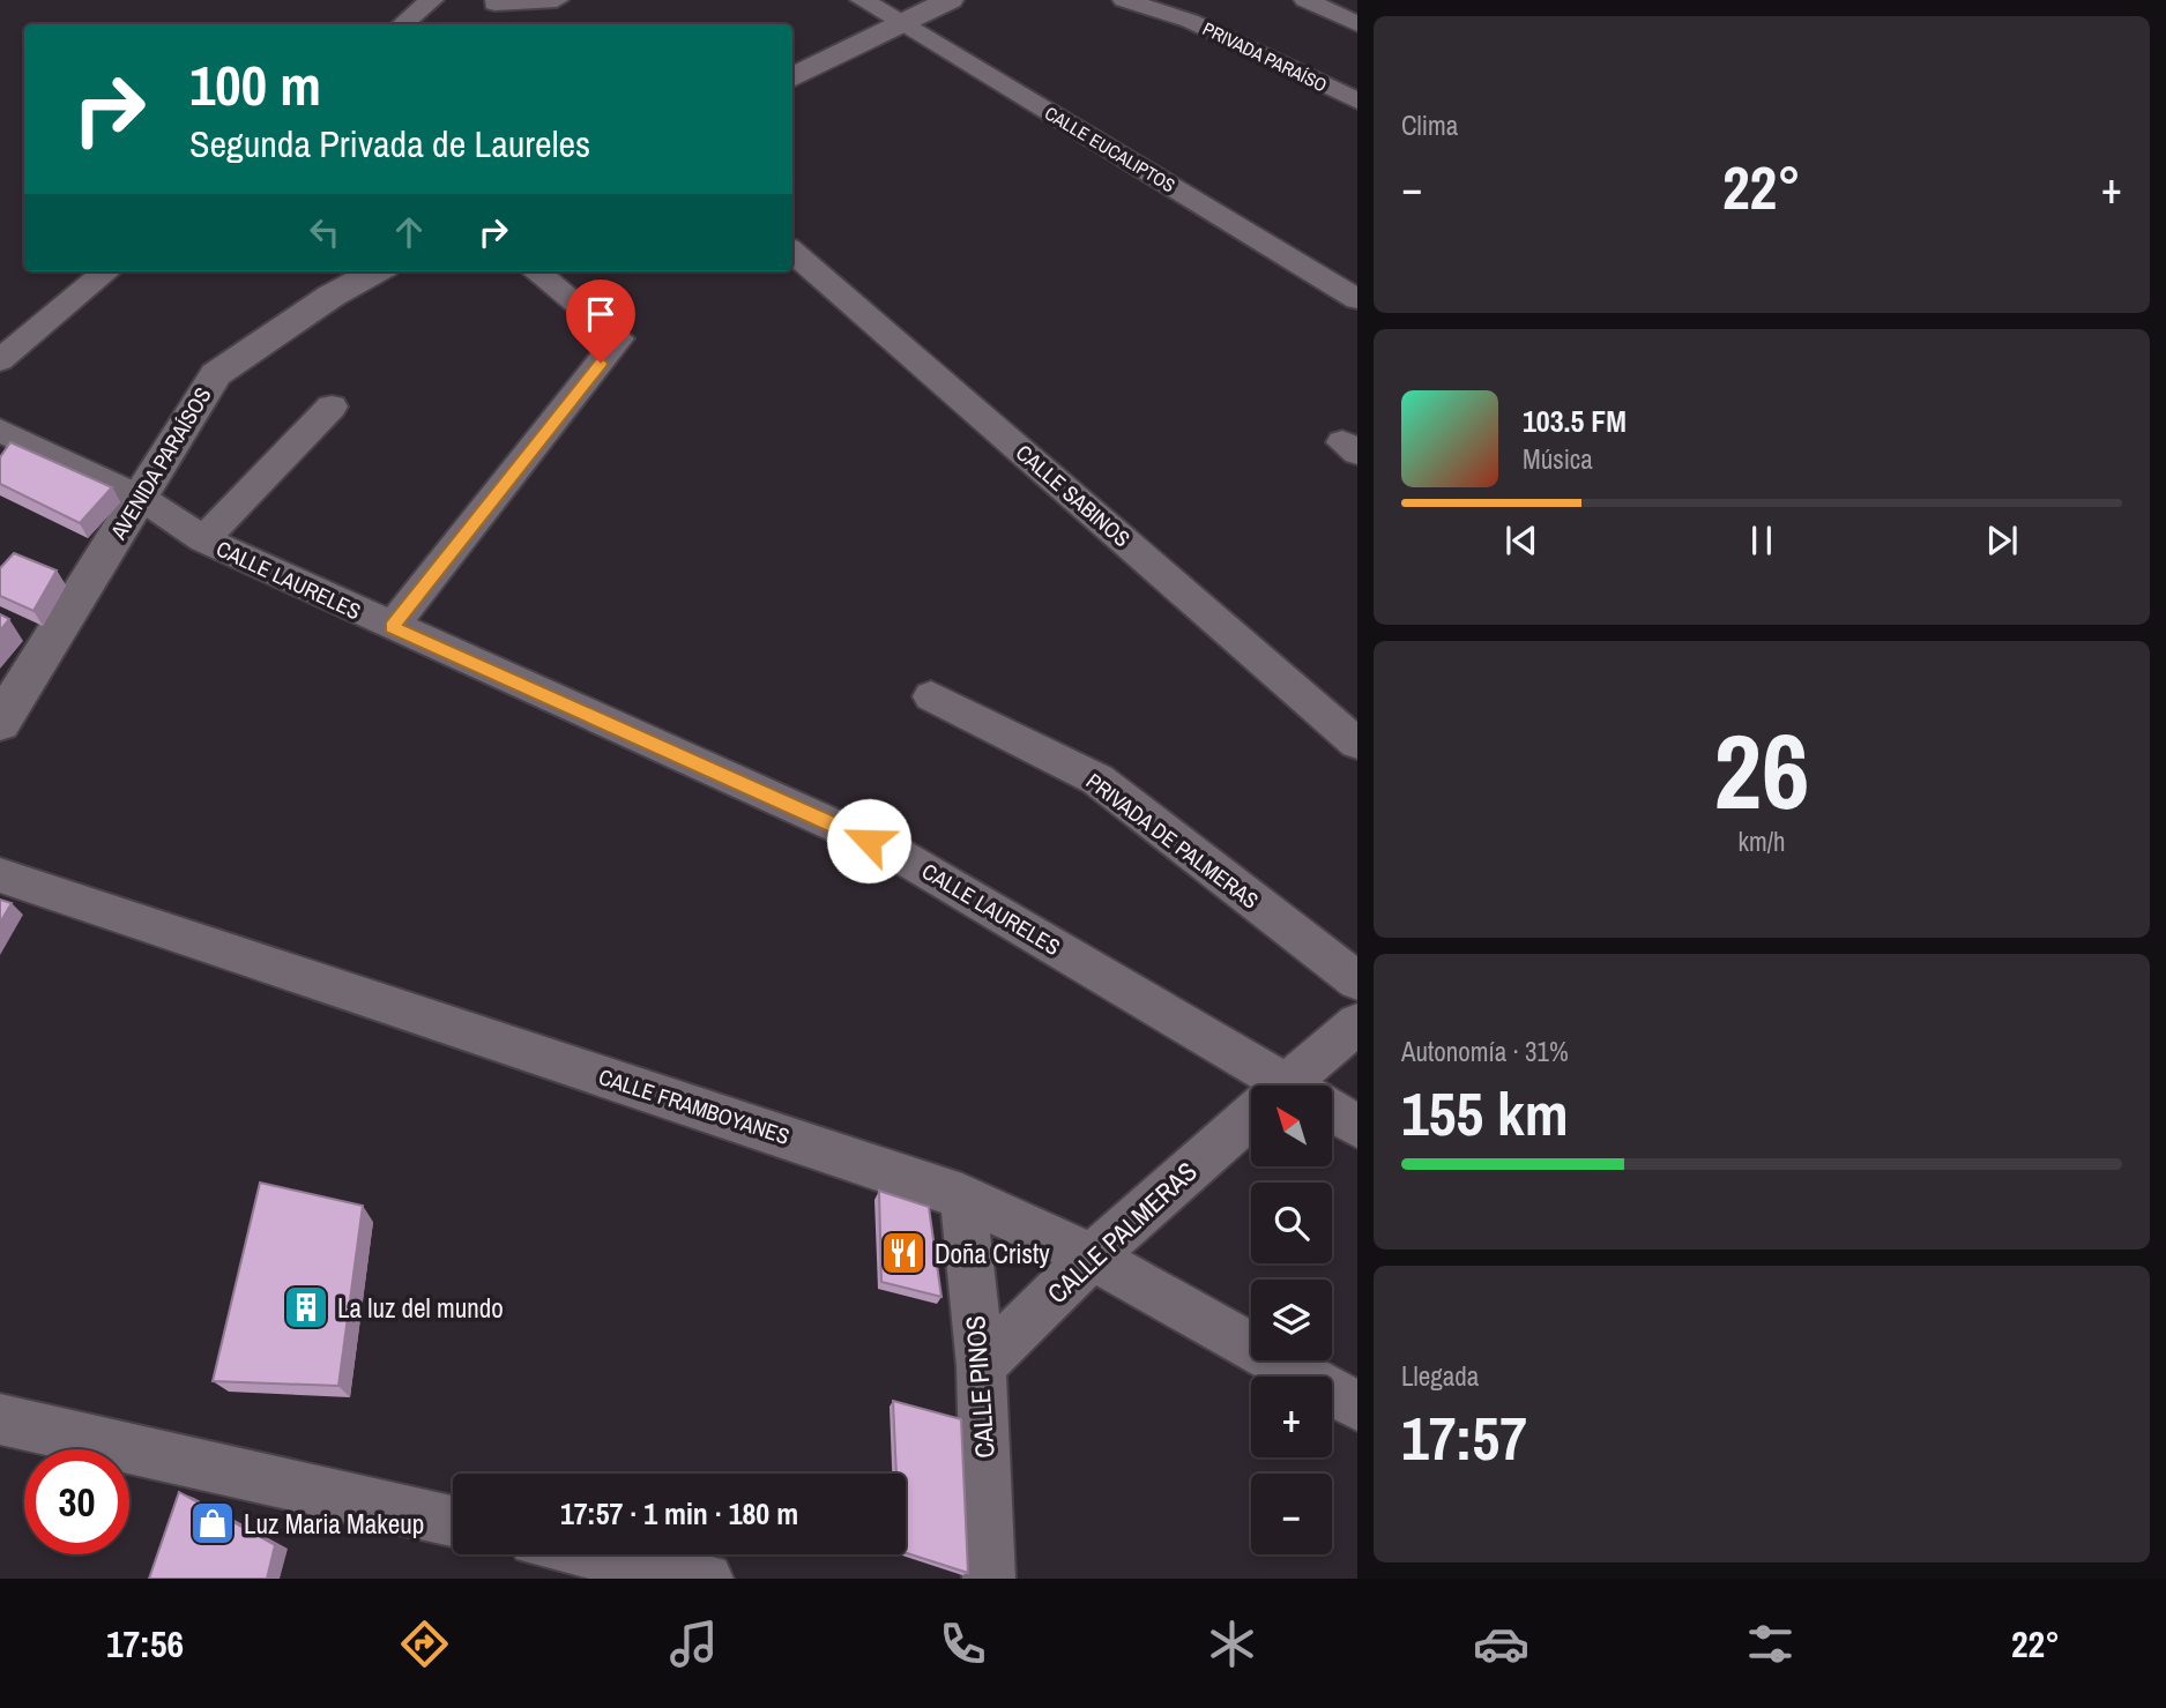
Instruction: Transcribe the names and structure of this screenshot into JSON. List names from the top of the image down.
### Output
{
  "streets": {
    "street": [
      "PRIVADA PARAÍSO",
      "CALLE EUCALIPTOS",
      "AVENIDA PARAÍSOS",
      "CALLE SABINOS",
      "CALLE LAURELES",
      "PRIVADA DE PALMERAS",
      "CALLE FRAMBOYANES",
      "CALLE PALMERAS",
      "CALLE PINOS"
    ]
  },
  "crossings": [
    ["AVENIDA PARAÍSOS", "CALLE LAURELES"],
    ["CALLE FRAMBOYANES", "CALLE PALMERAS"],
    ["CALLE FRAMBOYANES", "CALLE PINOS"],
    ["CALLE PALMERAS", "CALLE PINOS"]
  ],
  "places": {
    "restaurant": ["Doña Cristy"],
    "building": ["La luz del mundo"],
    "shop": ["Luz Maria Makeup"]
  },
  "north": "top left",
  "page": {
    "tile": [
      "Clima",
      ["26", "km/h"],
      ["Autonomía · 31%", "155 km"],
      ["Llegada", "17:57"]
    ],
    "turn": ["100 m", "Segunda Privada de Laureles"],
    "heat": ["−", "22°", "+"],
    "song": ["103.5 FM", "Música"],
    "map_buttons": ["+", "−"],
    "limit": "30",
    "trip": "17:57 · 1 min · 180 m",
    "tabs": ["17:56", "22°"]
  }
}
